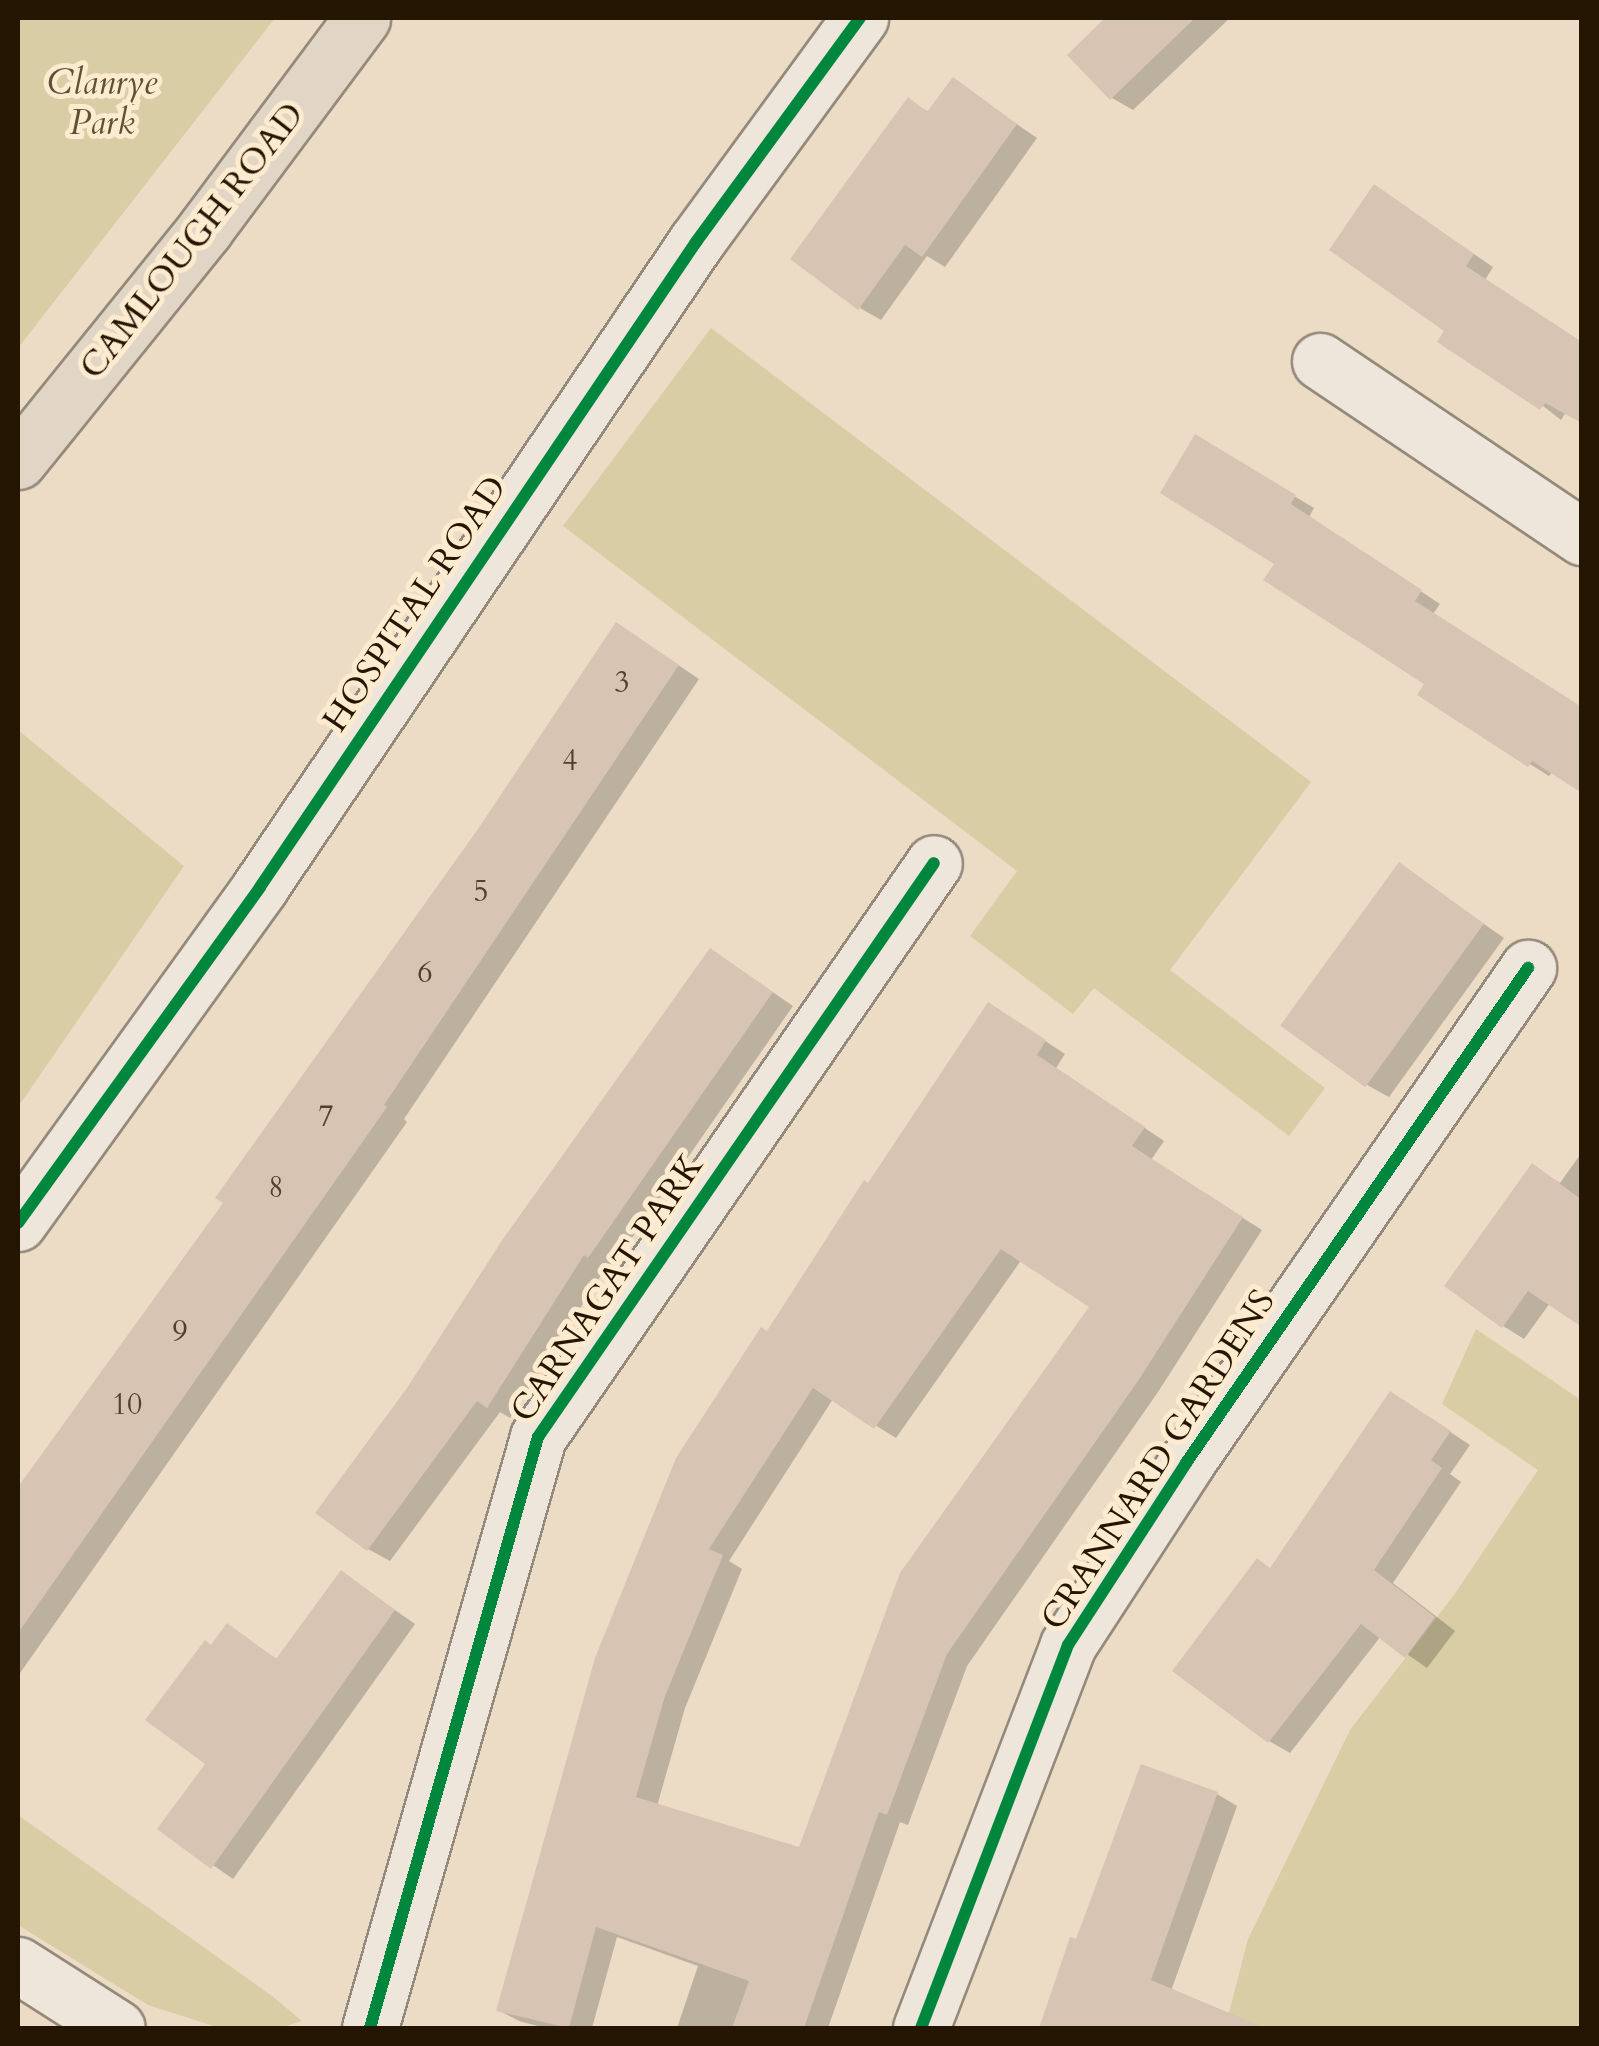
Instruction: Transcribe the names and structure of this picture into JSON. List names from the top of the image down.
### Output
{
  "streets": {
    "main road": ["CAMLOUGH ROAD"],
    "street": ["HOSPITAL ROAD", "CARNAGAT PARK", "CRANNARD GARDENS"]
  },
  "parks": ["Clanrye Park"],
  "house_numbers": [
    "3",
    "4",
    "5",
    "6",
    "7",
    "8",
    "9",
    "10"
  ]
}
